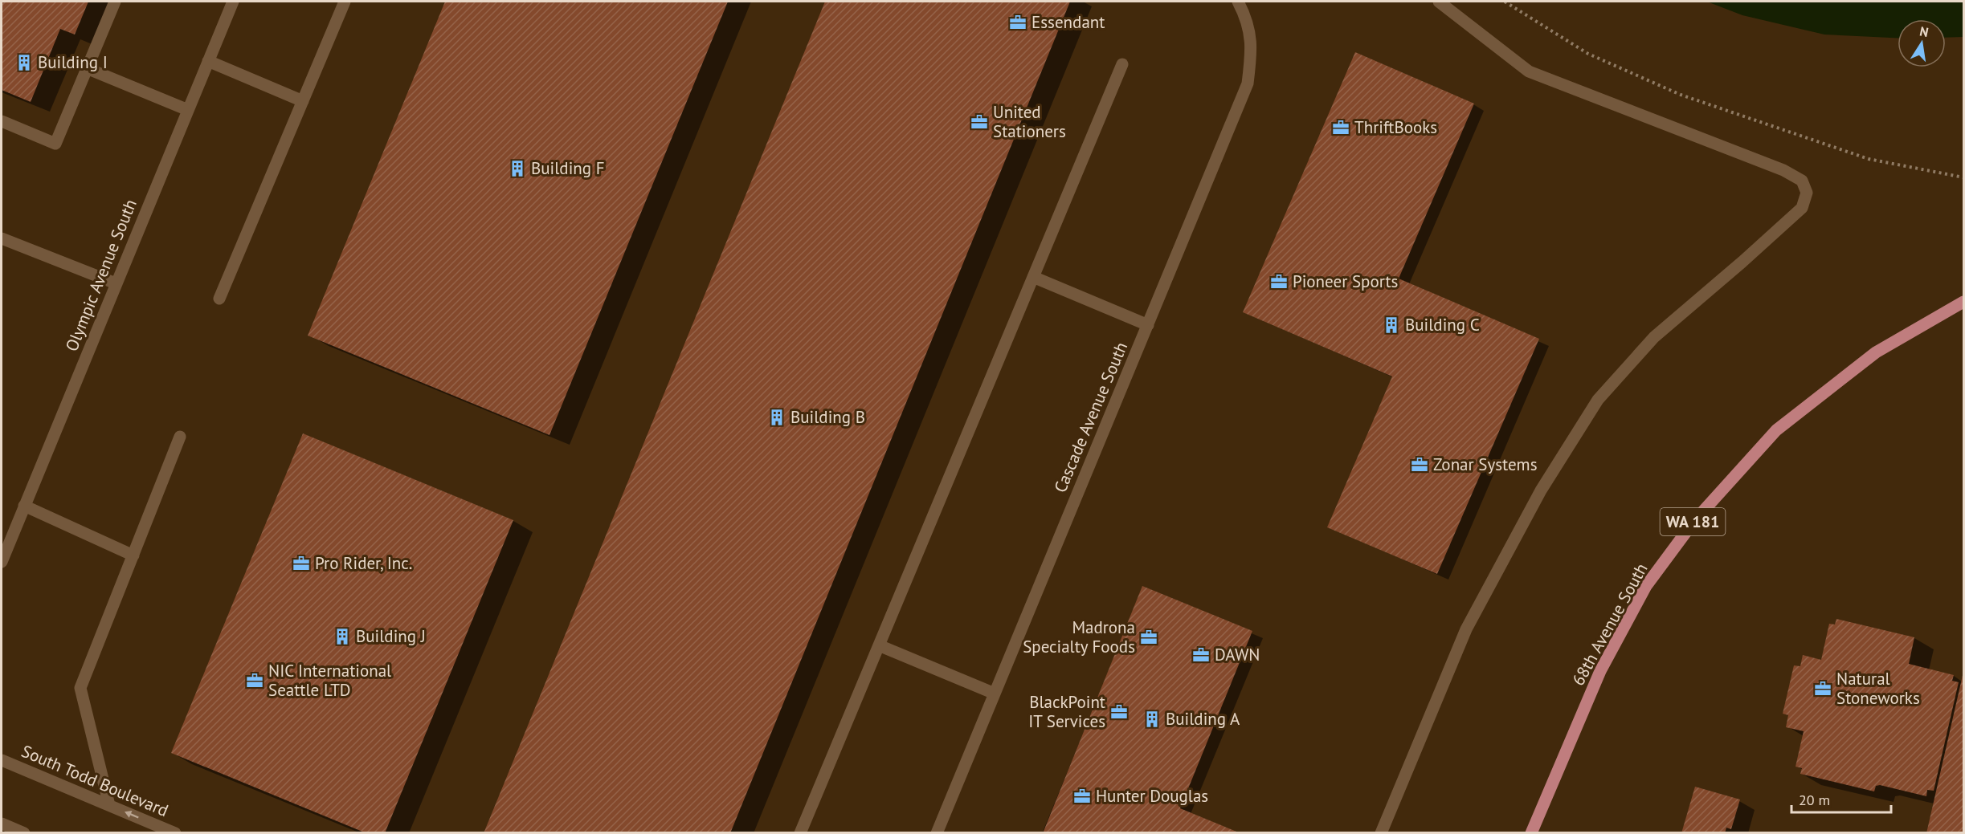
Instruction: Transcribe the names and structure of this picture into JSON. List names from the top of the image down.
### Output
{
  "streets": {
    "main road": ["WA 181", "68th Avenue South"],
    "street": ["Olympic Avenue South", "Cascade Avenue South", "South Todd Boulevard"]
  },
  "one_way": ["South Todd Boulevard"],
  "places": {
    "office": [
      "Essendant",
      "United Stationers",
      "ThriftBooks",
      "Pioneer Sports",
      "Zonar Systems",
      "Pro Rider, Inc.",
      "Madrona Specialty Foods",
      "DAWN",
      "NIC International Seattle LTD",
      "Natural Stoneworks",
      "BlackPoint IT Services",
      "Hunter Douglas"
    ],
    "building": [
      "Building I",
      "Building F",
      "Building C",
      "Building B",
      "Building J",
      "Building A"
    ]
  },
  "scale_bar": "20 m",
  "north": "top"
}
